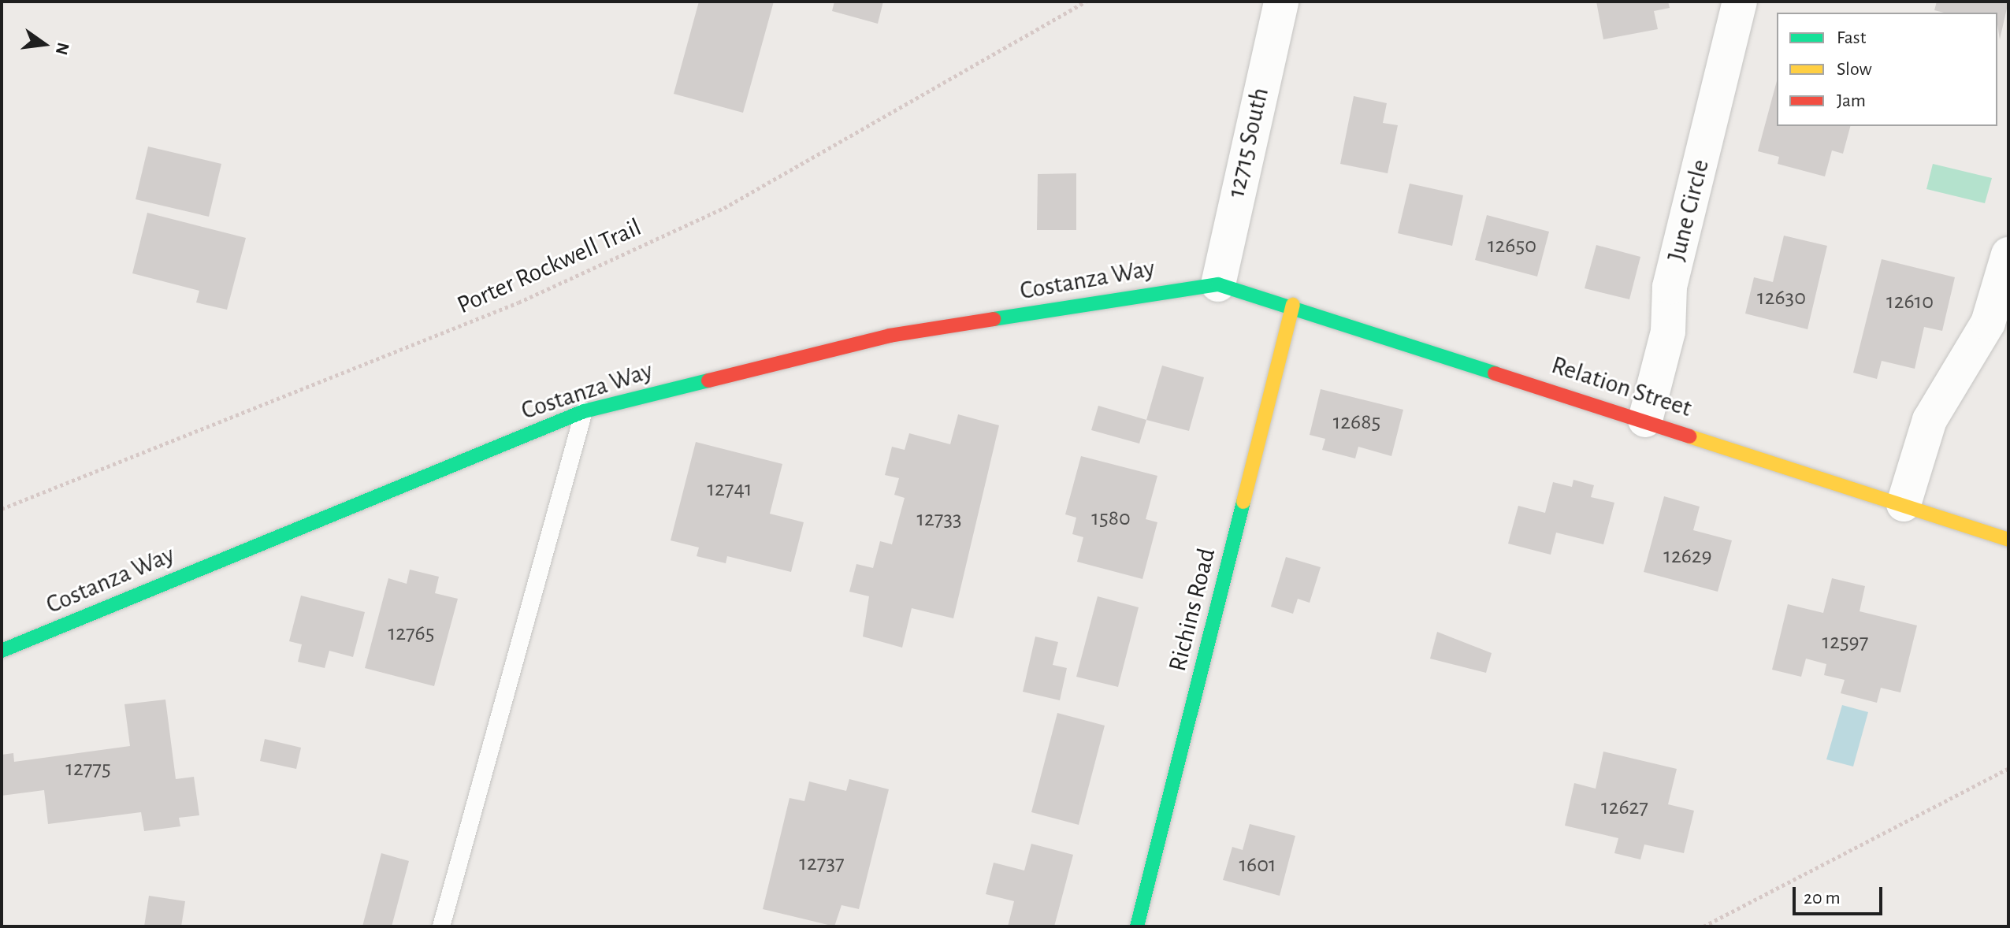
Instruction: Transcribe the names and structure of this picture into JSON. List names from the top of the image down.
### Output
{
  "streets": {
    "street": [
      "12715 South",
      "June Circle",
      "Costanza Way",
      "Relation Street",
      "Richins Road"
    ],
    "path": ["Porter Rockwell Trail"]
  },
  "crossings": [
    ["12715 South", "Costanza Way"],
    ["12715 South", "Relation Street"],
    ["June Circle", "Relation Street"],
    ["Costanza Way", "Relation Street"],
    ["Relation Street", "Richins Road"]
  ],
  "house_numbers": [
    "12650",
    "12630",
    "12610",
    "12685",
    "12741",
    "1580",
    "12733",
    "12629",
    "12765",
    "12597",
    "12775",
    "12627",
    "12737",
    "1601"
  ],
  "legend": ["Fast", "Slow", "Jam"],
  "scale_bar": "20 m",
  "north": "right"
}
